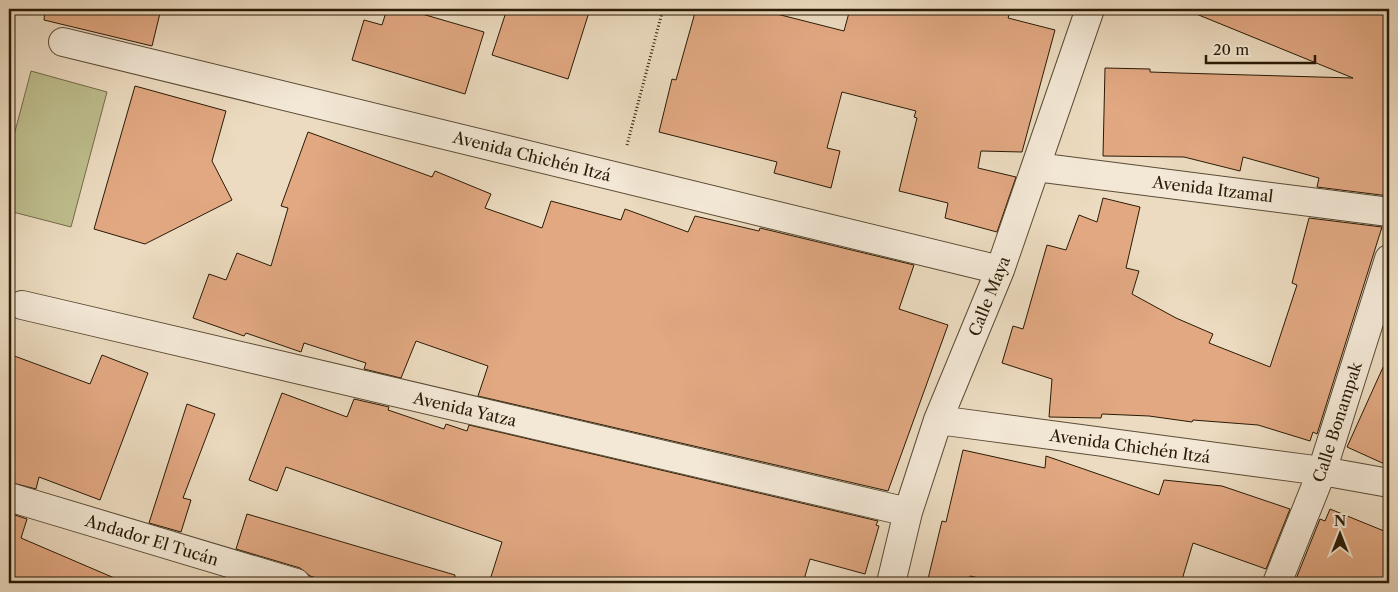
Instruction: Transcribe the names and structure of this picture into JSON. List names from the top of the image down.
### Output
{
  "streets": {
    "street": [
      "Avenida Chichén Itzá",
      "Avenida Itzamal",
      "Calle Maya",
      "Avenida Yatza",
      "Calle Bonampak",
      "Andador El Tucán"
    ]
  },
  "crossings": [
    ["Avenida Chichén Itzá", "Calle Maya"],
    ["Avenida Chichén Itzá", "Calle Bonampak"],
    ["Avenida Itzamal", "Calle Maya"],
    ["Calle Maya", "Avenida Yatza"]
  ],
  "scale_bar": "20 m",
  "north": "top"
}
